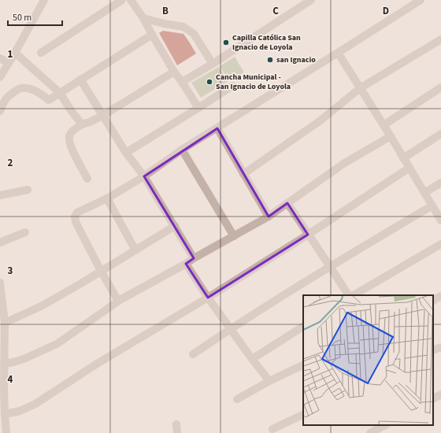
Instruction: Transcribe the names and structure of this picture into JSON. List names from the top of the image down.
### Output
{
  "places": ["Capilla Católica San Ignacio de Loyola", "san Ignacio", "Cancha Municipal - San Ignacio de Loyola"],
  "scale_bar": "50 m",
  "grid": {
    "columns": ["B", "C", "D"],
    "rows": [
      "1",
      "2",
      "3",
      "4"
    ]
  }
}
